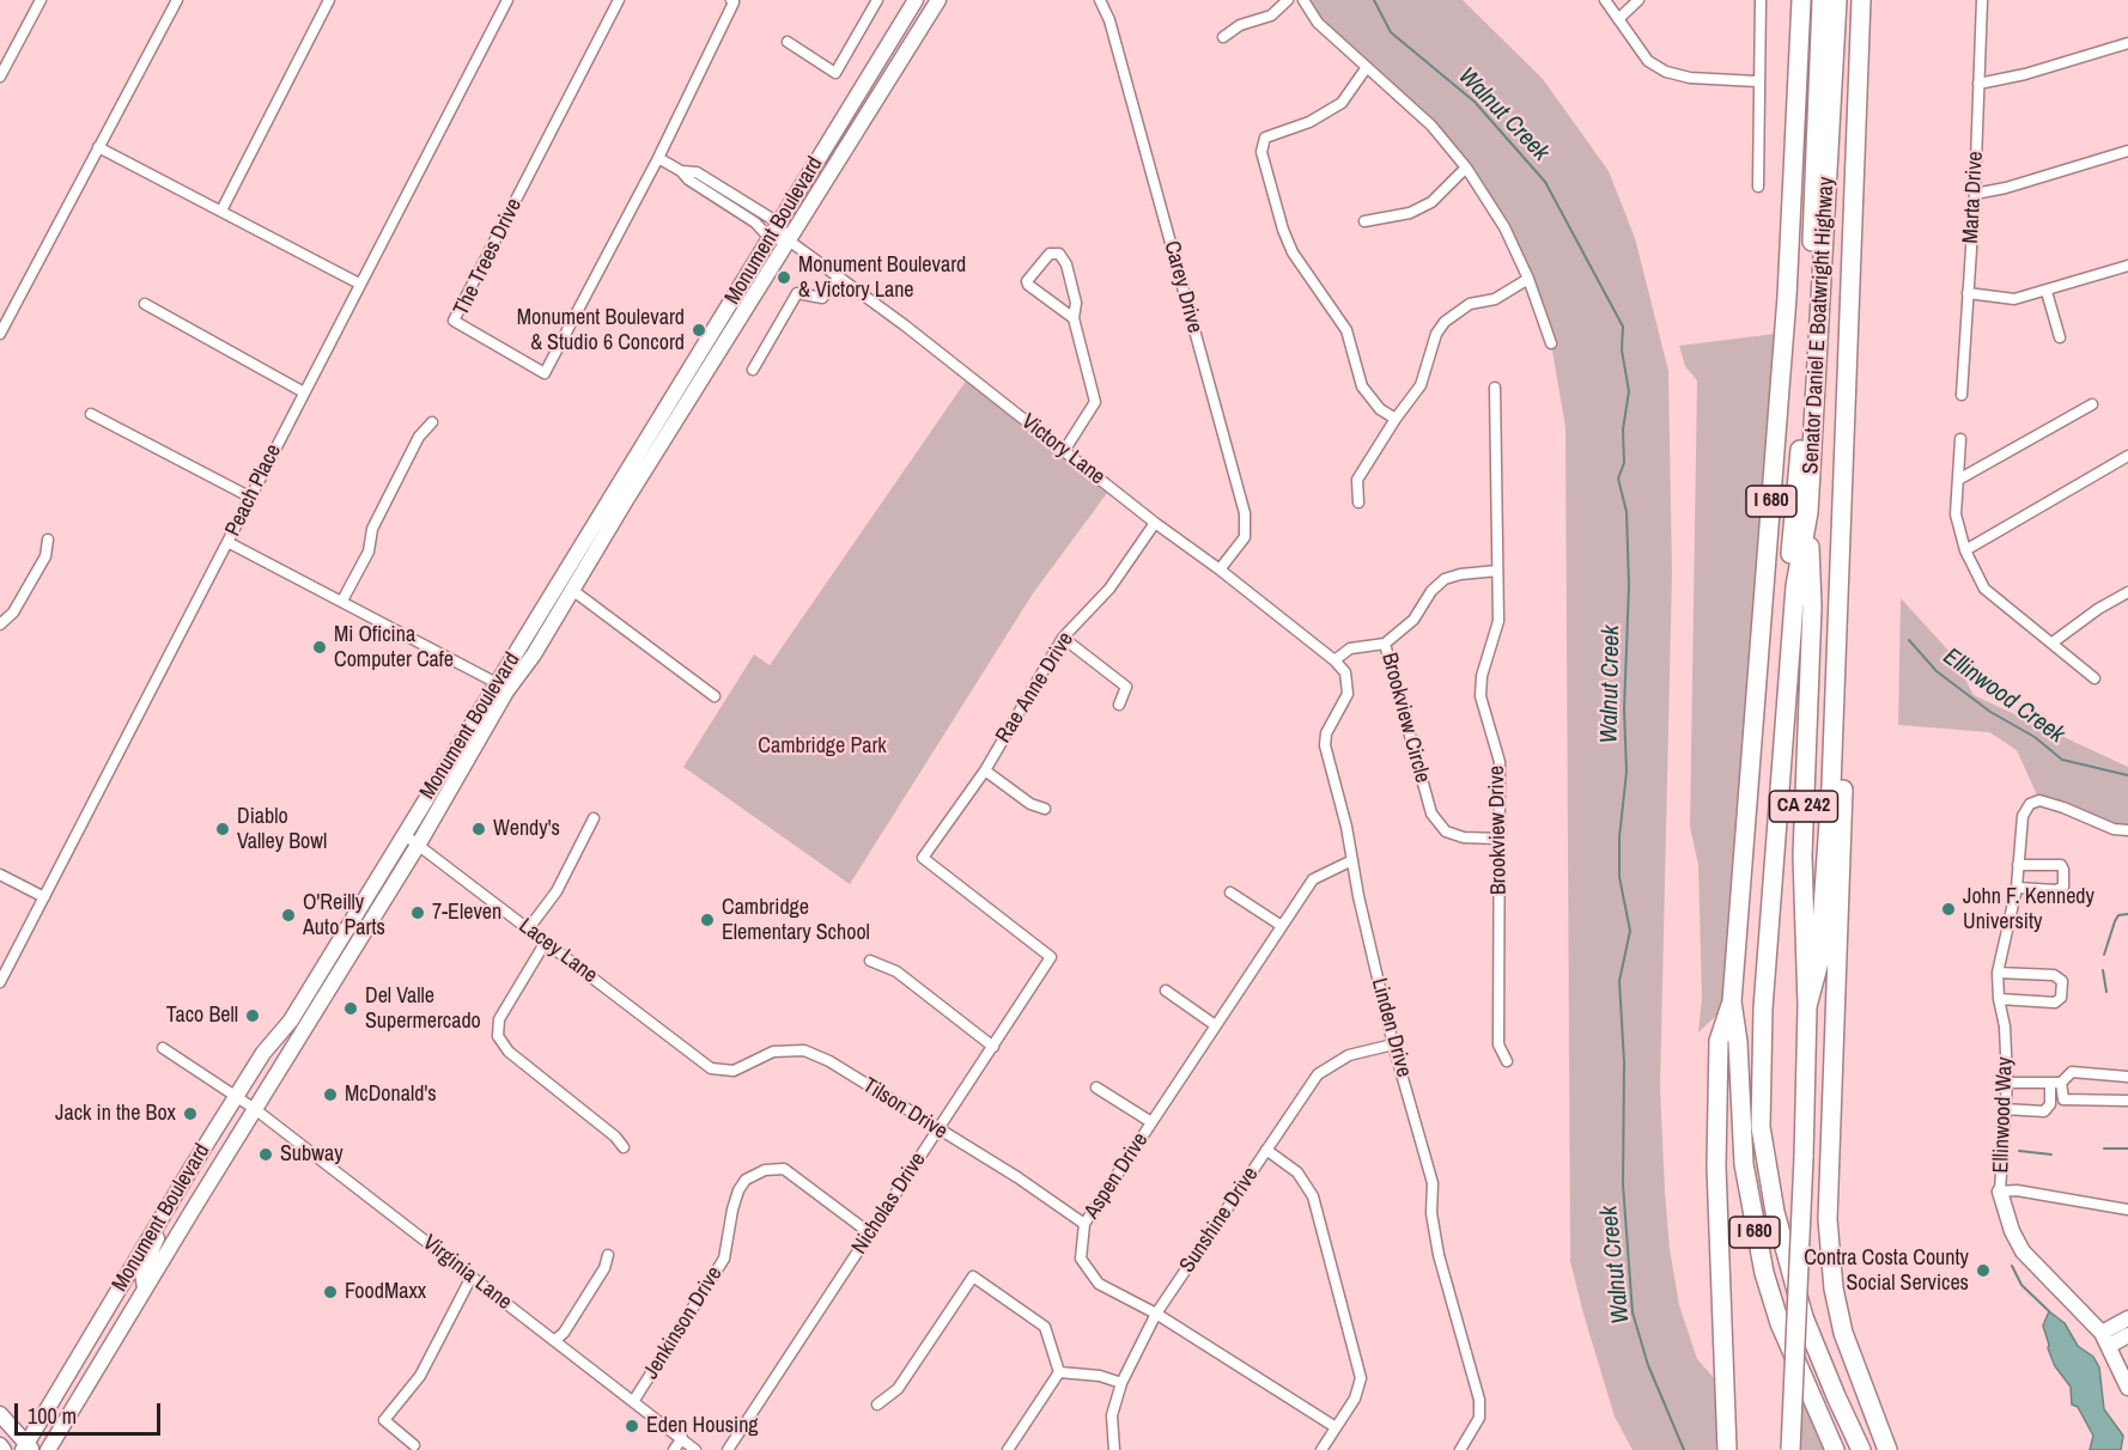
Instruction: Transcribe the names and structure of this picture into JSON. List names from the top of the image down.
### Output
{
  "streets": {
    "highway": ["Senator Daniel E Boatwright Highway", "I 680", "CA 242"],
    "main road": ["Monument Boulevard", "Ellinwood Way"],
    "street": [
      "Marta Drive",
      "The Trees Drive",
      "Carey Drive",
      "Victory Lane",
      "Peach Place",
      "Rae Anne Drive",
      "Brookview Circle",
      "Brookview Drive",
      "Lacey Lane",
      "Linden Drive",
      "Tilson Drive",
      "Aspen Drive",
      "Nicholas Drive",
      "Sunshine Drive",
      "Virginia Lane",
      "Jenkinson Drive"
    ]
  },
  "crossings": [
    ["Monument Boulevard", "Victory Lane"],
    ["Monument Boulevard", "Lacey Lane"],
    ["Monument Boulevard", "Virginia Lane"],
    ["Carey Drive", "Victory Lane"],
    ["Senator Daniel E Boatwright Highway", "I 680"],
    ["Senator Daniel E Boatwright Highway", "CA 242"],
    ["Victory Lane", "Rae Anne Drive"],
    ["Victory Lane", "Linden Drive"],
    ["Rae Anne Drive", "Nicholas Drive"],
    ["Brookview Circle", "Brookview Drive"],
    ["Lacey Lane", "Tilson Drive"],
    ["Linden Drive", "Aspen Drive"],
    ["Linden Drive", "Sunshine Drive"],
    ["Tilson Drive", "Aspen Drive"],
    ["Tilson Drive", "Nicholas Drive"],
    ["Aspen Drive", "Sunshine Drive"],
    ["Nicholas Drive", "Jenkinson Drive"],
    ["Virginia Lane", "Jenkinson Drive"]
  ],
  "water": ["Walnut Creek", "Ellinwood Creek"],
  "parks": ["Cambridge Park"],
  "places": [
    "Monument Boulevard & Victory Lane",
    "Monument Boulevard & Studio 6 Concord",
    "Mi Oficina Computer Cafe",
    "Diablo Valley Bowl",
    "Wendy's",
    "John F. Kennedy University",
    "7-Eleven",
    "O'Reilly Auto Parts",
    "Cambridge Elementary School",
    "Del Valle Supermercado",
    "Taco Bell",
    "McDonald's",
    "Jack in the Box",
    "Subway",
    "Contra Costa County Social Services",
    "FoodMaxx",
    "Eden Housing"
  ],
  "scale_bar": "100 m"
}
